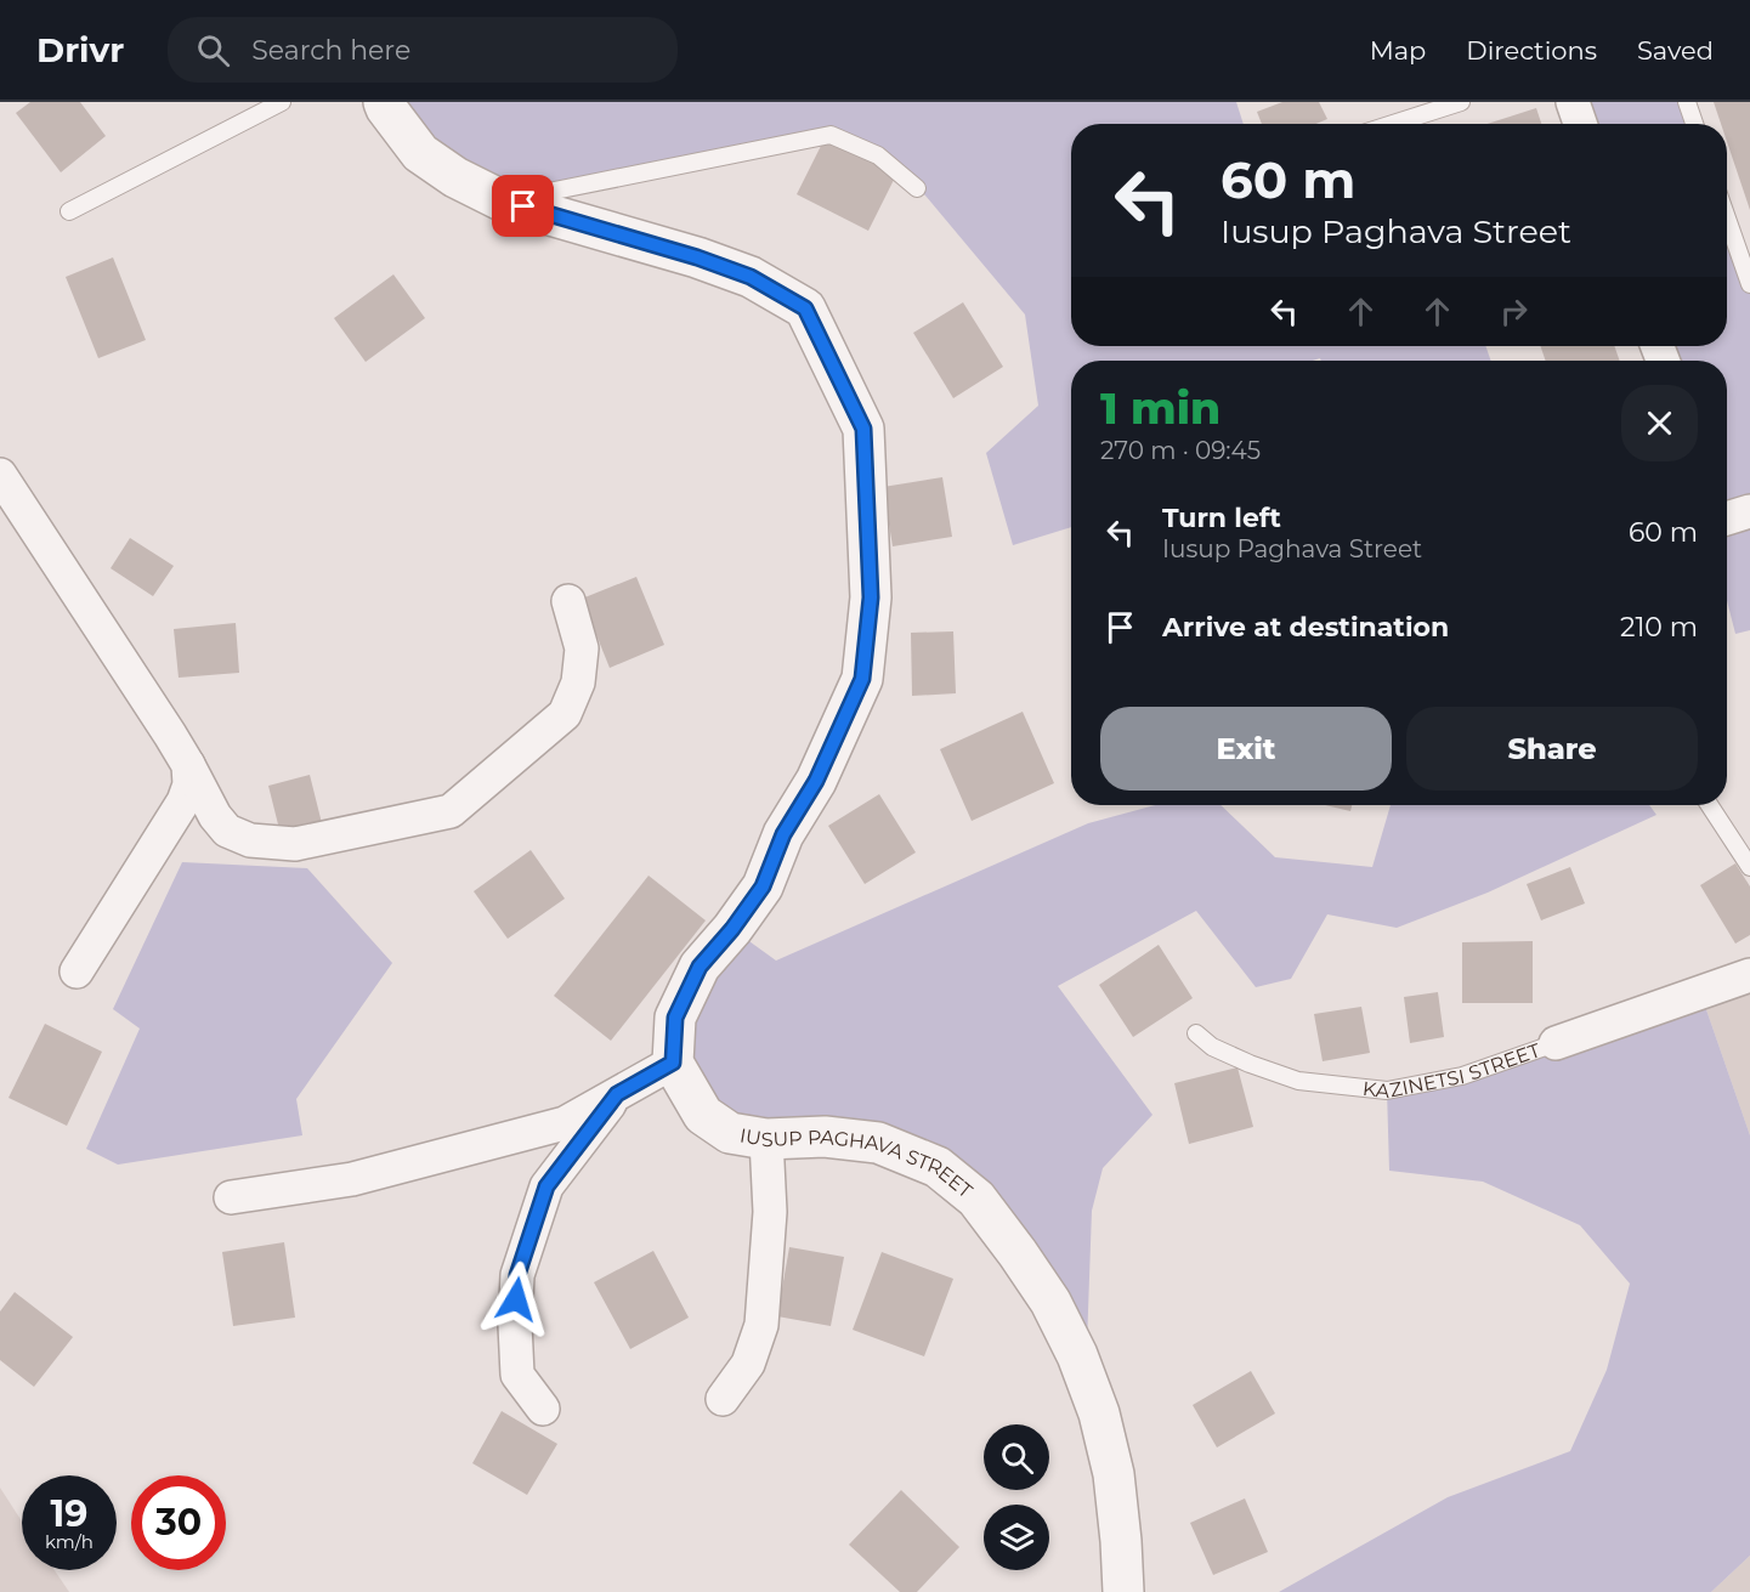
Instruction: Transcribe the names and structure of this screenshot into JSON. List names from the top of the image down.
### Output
{
  "streets": {
    "street": ["KAZINETSI STREET", "IUSUP PAGHAVA STREET"]
  },
  "page": {
    "header": "Drivr",
    "search": "Search here",
    "nav": ["Map", "Directions", "Saved"],
    "turn": ["60 m", "Iusup Paghava Street"],
    "heading": ["1 min", "270 m · 09:45"],
    "list": [
      {
        "name": "Turn left",
        "note": "Iusup Paghava Street",
        "value": "60 m"
      },
      {
        "name": "Arrive at destination",
        "value": "210 m"
      }
    ],
    "buttons": ["Exit", "Share"],
    "speed": "19 km/h",
    "limit": "30"
  }
}
